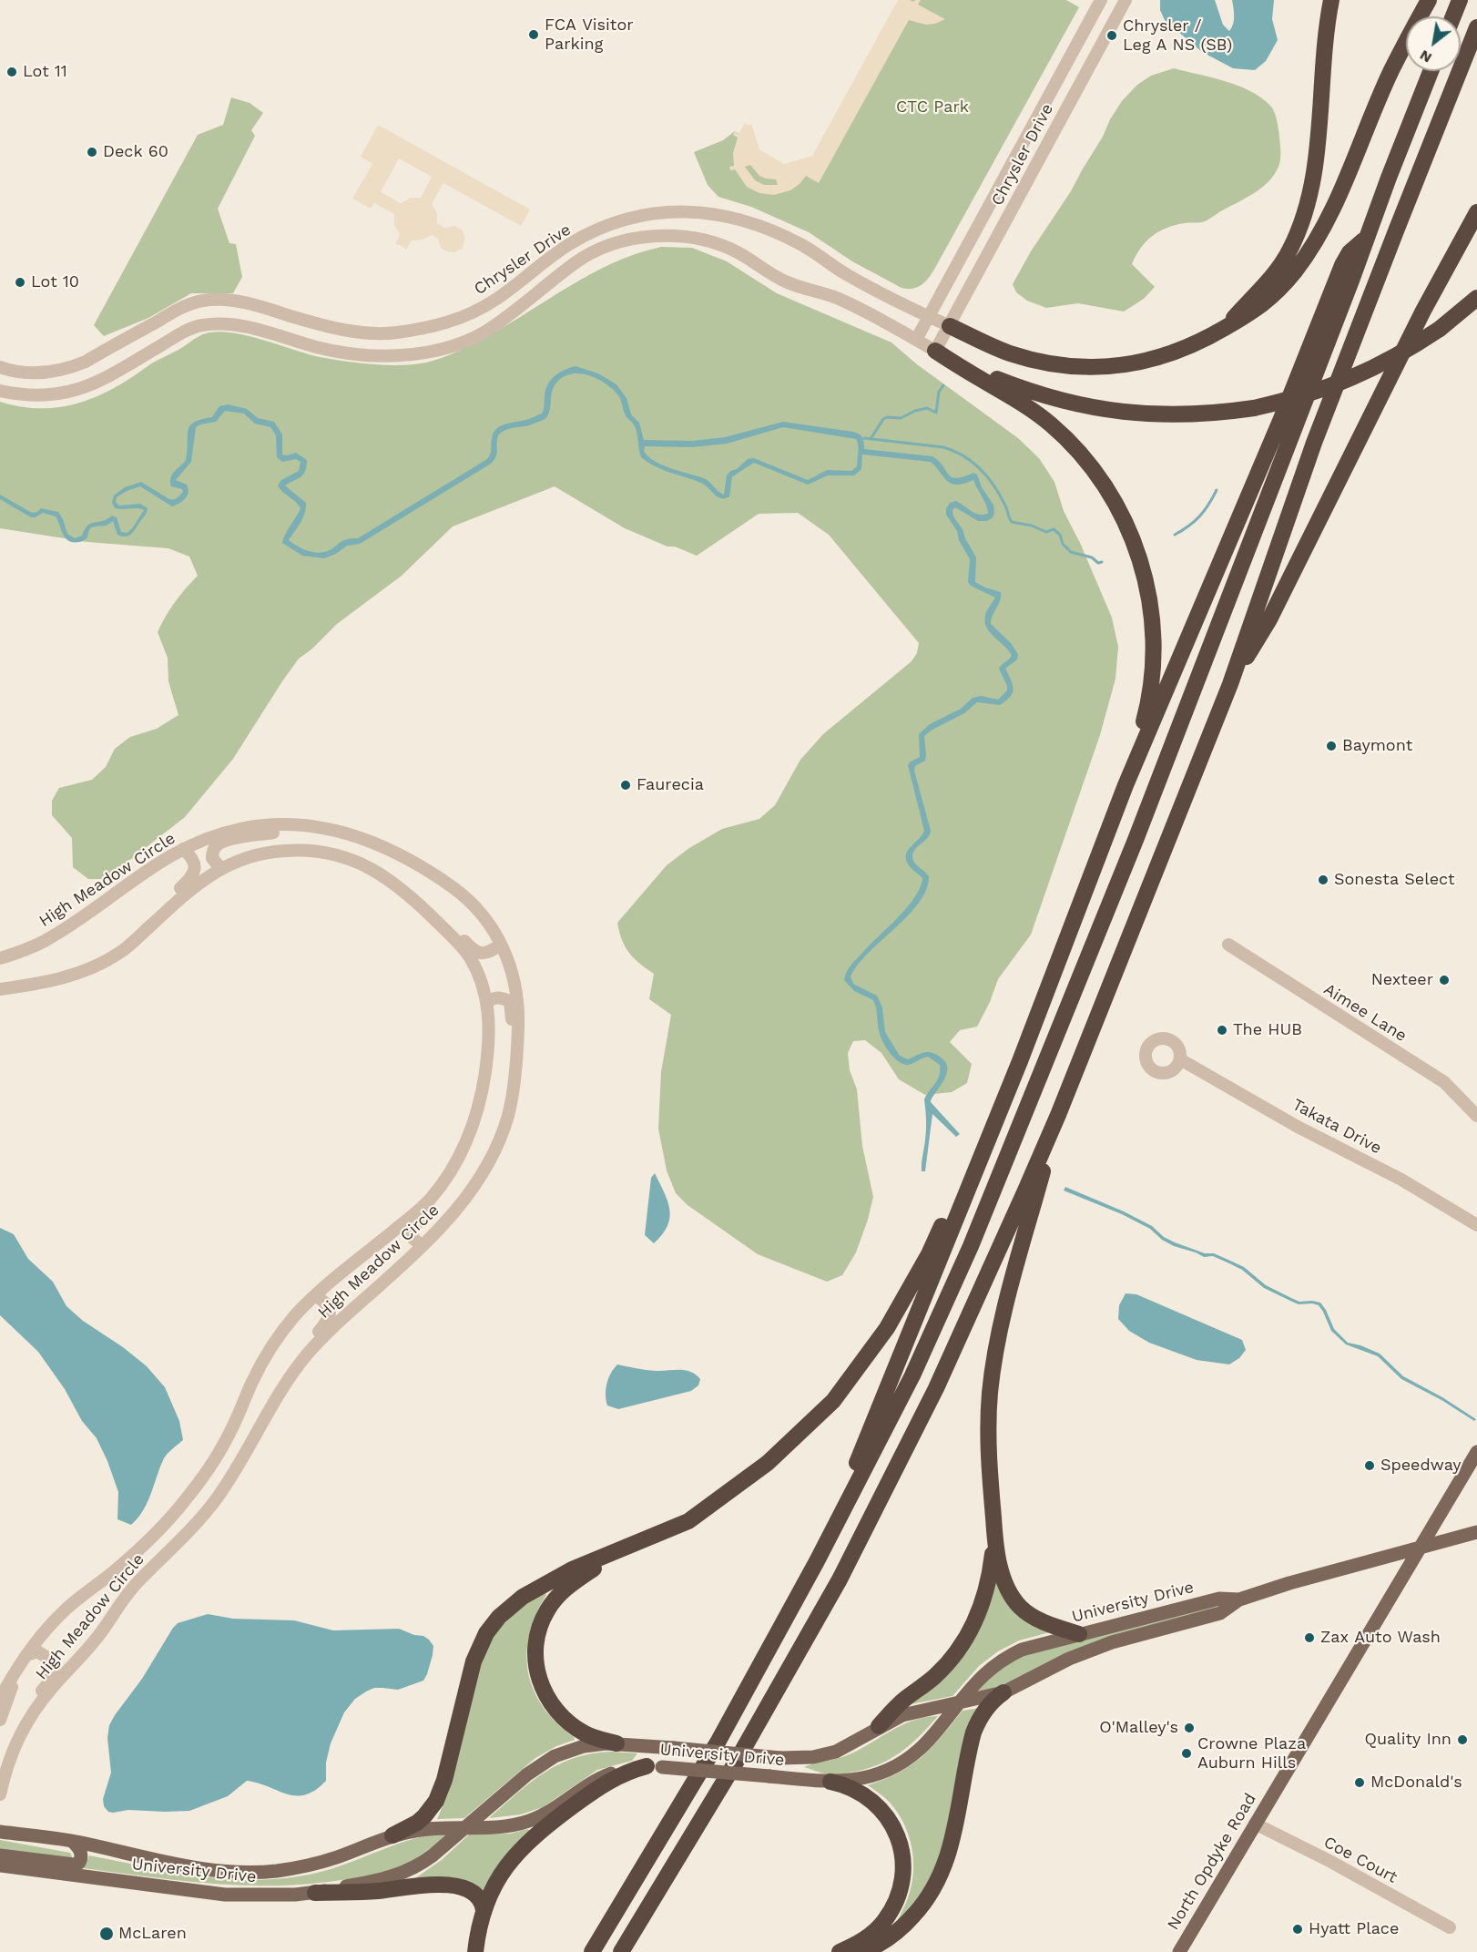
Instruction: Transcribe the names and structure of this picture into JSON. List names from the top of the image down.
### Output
{
  "streets": {
    "main road": ["University Drive", "North Opdyke Road"],
    "street": [
      "Chrysler Drive",
      "High Meadow Circle",
      "Aimee Lane",
      "Takata Drive",
      "Coe Court"
    ]
  },
  "crossings": [
    ["University Drive", "North Opdyke Road"],
    ["Coe Court", "North Opdyke Road"]
  ],
  "parks": ["CTC Park"],
  "places": [
    "FCA Visitor Parking",
    "Chrysler / Leg A NS (SB)",
    "Lot 11",
    "Deck 60",
    "Lot 10",
    "Baymont",
    "Faurecia",
    "Sonesta Select",
    "Nexteer",
    "The HUB",
    "Speedway",
    "Zax Auto Wash",
    "O'Malley's",
    "Quality Inn",
    "Crowne Plaza Auburn Hills",
    "McDonald's",
    "Hyatt Place",
    "McLaren"
  ],
  "north": "bottom left"
}
